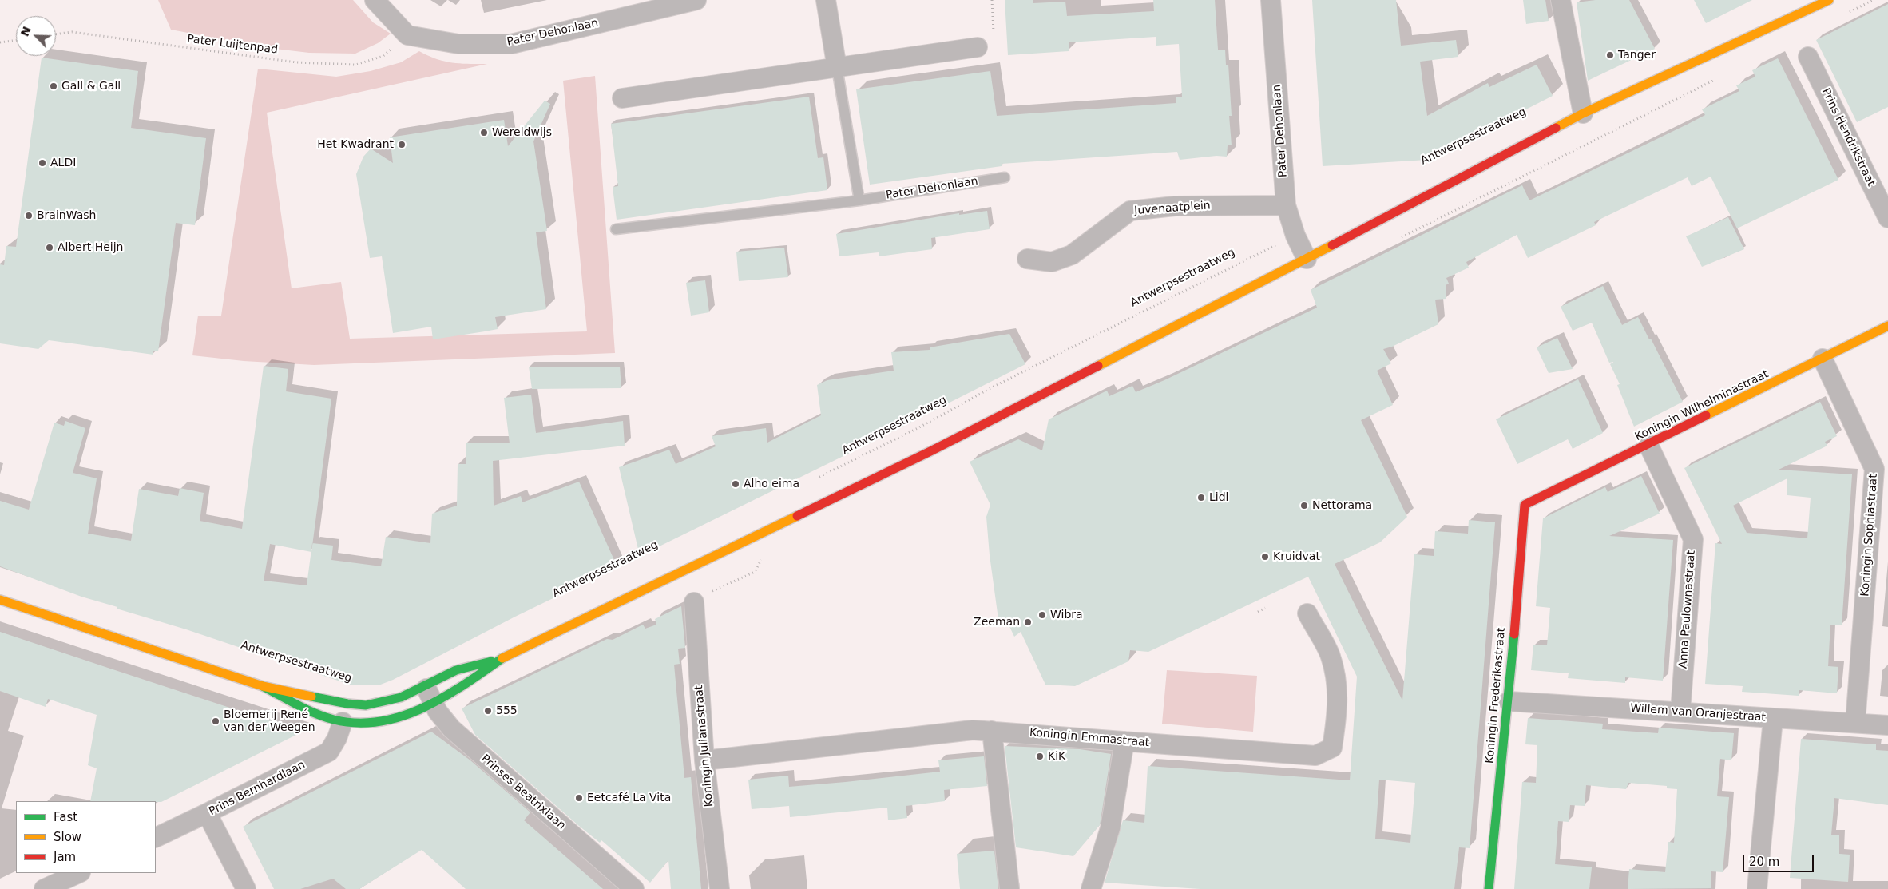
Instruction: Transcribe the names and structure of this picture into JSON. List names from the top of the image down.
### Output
{
  "streets": {
    "street": [
      "Pater Dehonlaan",
      "Prins Hendrikstraat",
      "Juvenaatplein",
      "Koningin Wilhelminastraat",
      "Koningin Sophiastraat",
      "Anna Paulownastraat",
      "Koningin Frederikastraat",
      "Willem van Oranjestraat",
      "Koningin Emmastraat",
      "Koningin Julianastraat",
      "Prins Bernhardlaan",
      "Prinses Beatrixlaan"
    ],
    "path": ["Pater Luijtenpad", "Antwerpsestraatweg"]
  },
  "crossings": [
    ["Pater Dehonlaan", "Pater Luijtenpad"],
    ["Pater Dehonlaan", "Antwerpsestraatweg"],
    ["Pater Dehonlaan", "Juvenaatplein"],
    ["Koningin Wilhelminastraat", "Koningin Sophiastraat"],
    ["Koningin Wilhelminastraat", "Anna Paulownastraat"],
    ["Koningin Wilhelminastraat", "Koningin Frederikastraat"],
    ["Koningin Sophiastraat", "Willem van Oranjestraat"],
    ["Anna Paulownastraat", "Willem van Oranjestraat"],
    ["Koningin Frederikastraat", "Willem van Oranjestraat"],
    ["Koningin Emmastraat", "Koningin Julianastraat"]
  ],
  "places": [
    "Tanger",
    "Gall & Gall",
    "Wereldwijs",
    "Het Kwadrant",
    "ALDI",
    "BrainWash",
    "Albert Heijn",
    "Alho eima",
    "Lidl",
    "Nettorama",
    "Kruidvat",
    "Wibra",
    "Zeeman",
    "555",
    "Bloemerij René van der Weegen",
    "KiK",
    "Eetcafé La Vita"
  ],
  "legend": ["Fast", "Slow", "Jam"],
  "scale_bar": "20 m",
  "north": "top left"
}
